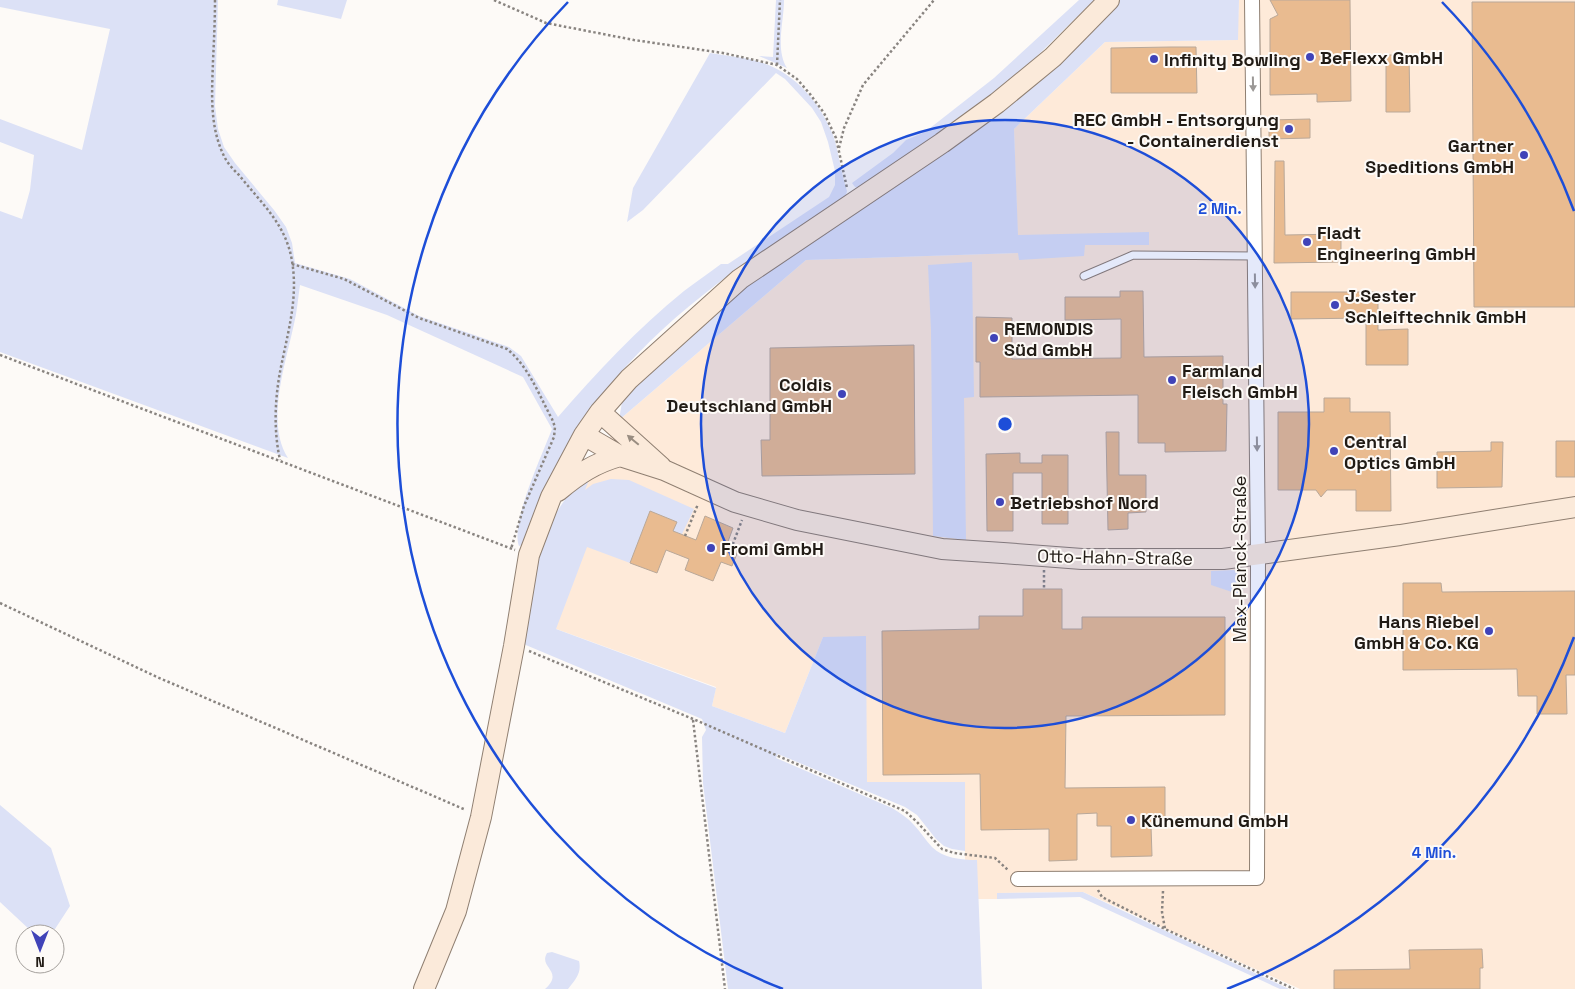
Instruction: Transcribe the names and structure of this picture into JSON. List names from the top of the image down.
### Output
{
  "streets": {
    "street": ["Otto-Hahn-Straße", "Max-Planck-Straße"]
  },
  "crossings": [
    ["Otto-Hahn-Straße", "Max-Planck-Straße"]
  ],
  "one_way": ["Max-Planck-Straße"],
  "places": [
    "BeFlexx GmbH",
    "Infinity Bowling",
    "REC GmbH - Entsorgung - Containerdienst",
    "Gartner Speditions GmbH",
    "Fladt Engineering GmbH",
    "J.Sester Schleiftechnik GmbH",
    "REMONDIS Süd GmbH",
    "Farmland Fleisch GmbH",
    "Coldis Deutschland GmbH",
    "Central Optics GmbH",
    "Betriebshof Nord",
    "Fromi GmbH",
    "Hans Riebel GmbH & Co. KG",
    "Künemund GmbH"
  ],
  "north": "bottom",
  "rings": ["2 Min.", "4 Min."]
}
